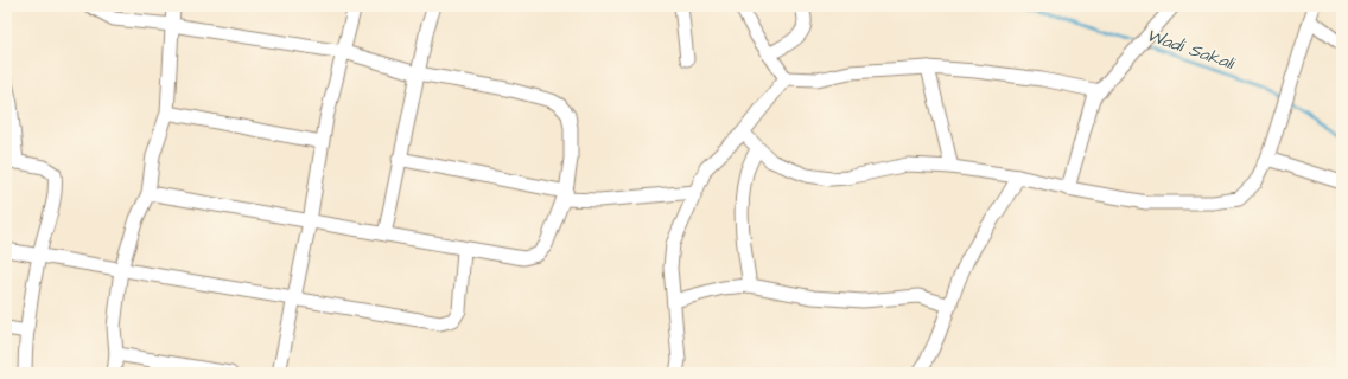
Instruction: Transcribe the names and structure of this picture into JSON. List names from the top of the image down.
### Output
{
  "water": ["Wadi Sakali"]
}
